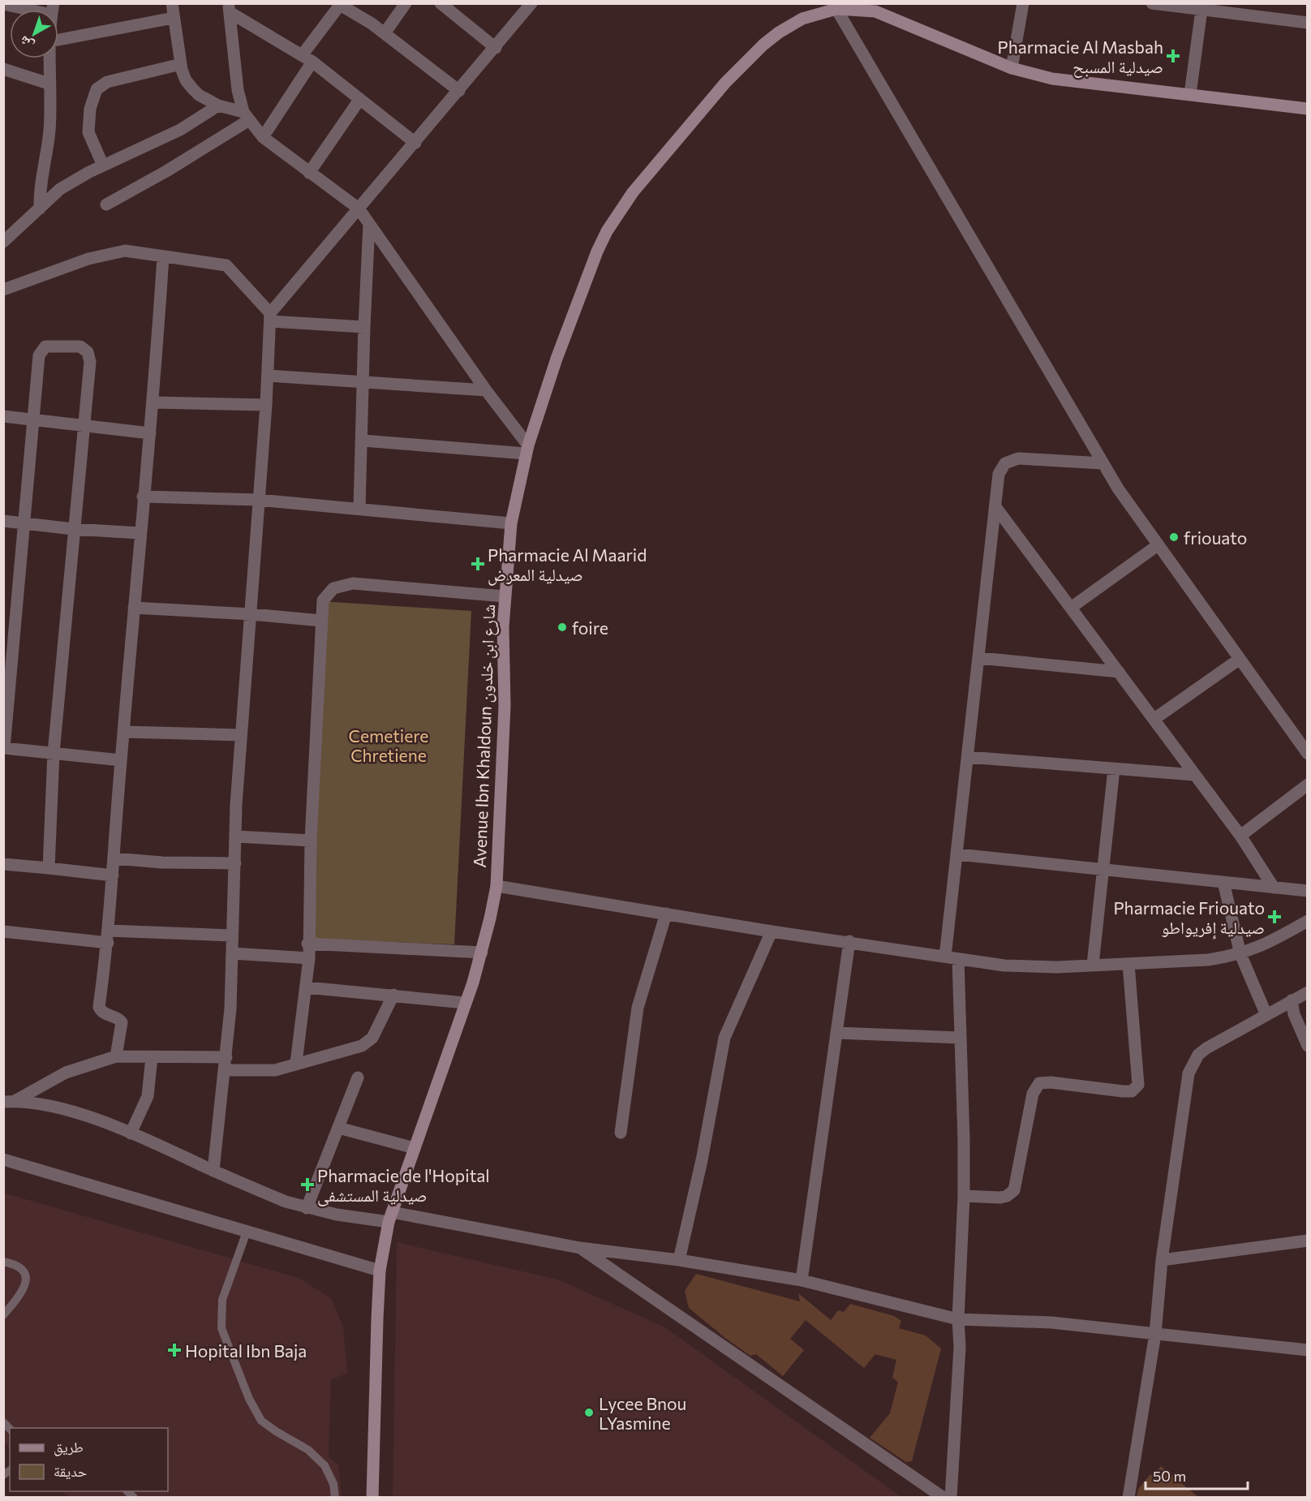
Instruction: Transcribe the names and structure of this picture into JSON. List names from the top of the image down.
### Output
{
  "streets": {
    "street": ["Avenue Ibn Khaldoun شارع ابن خلدون"]
  },
  "parks": ["Cemetiere Chretiene"],
  "places": {
    "health": [
      "Pharmacie Al Masbah صيدلية المسبح",
      "Pharmacie Al Maarid صيدلية المعرض",
      "Pharmacie Friouato صيدلية إفريواطو",
      "Pharmacie de l'Hopital صيدلية المستشفى",
      "Hopital Ibn Baja"
    ],
    "other": ["friouato", "foire", "Lycee Bnou LYasmine"]
  },
  "legend": ["طريق", "حديقة"],
  "scale_bar": "50 m",
  "north": "bottom left"
}
